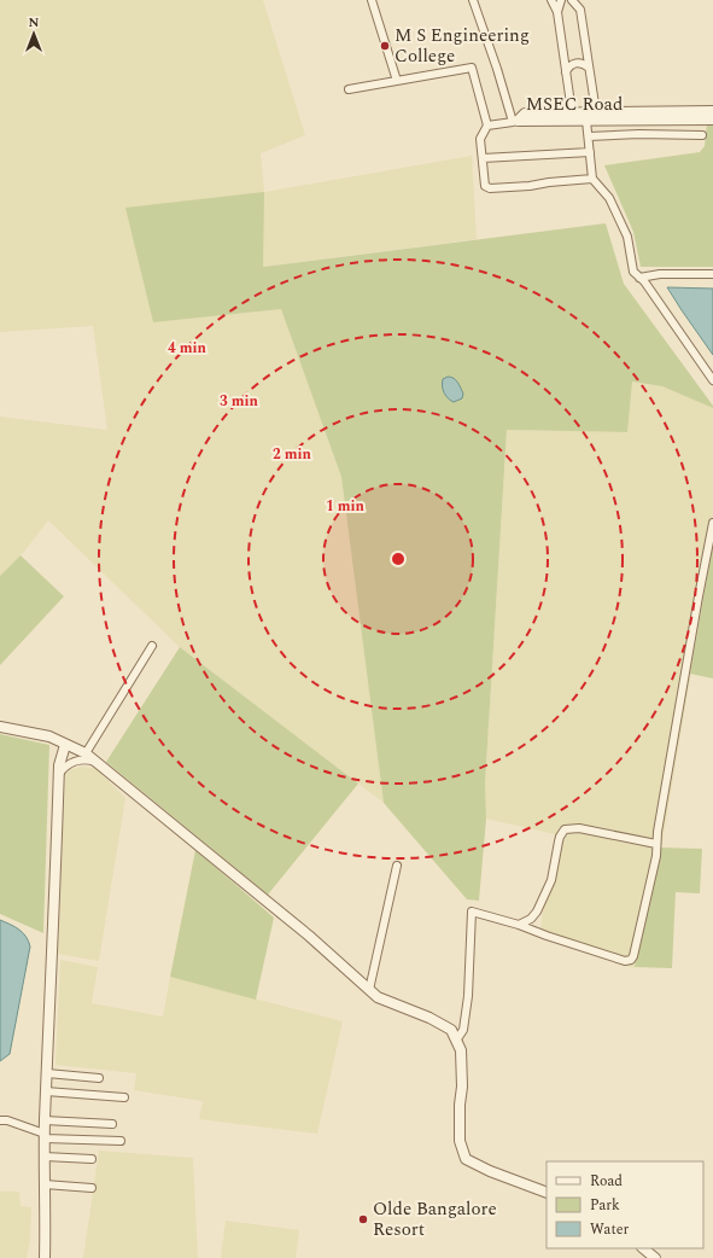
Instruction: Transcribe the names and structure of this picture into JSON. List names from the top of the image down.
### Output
{
  "streets": {
    "street": ["MSEC Road"]
  },
  "places": ["M S Engineering College", "Olde Bangalore Resort"],
  "legend": ["Road", "Park", "Water"],
  "north": "top",
  "rings": [
    "4 min",
    "3 min",
    "2 min",
    "1 min"
  ]
}
